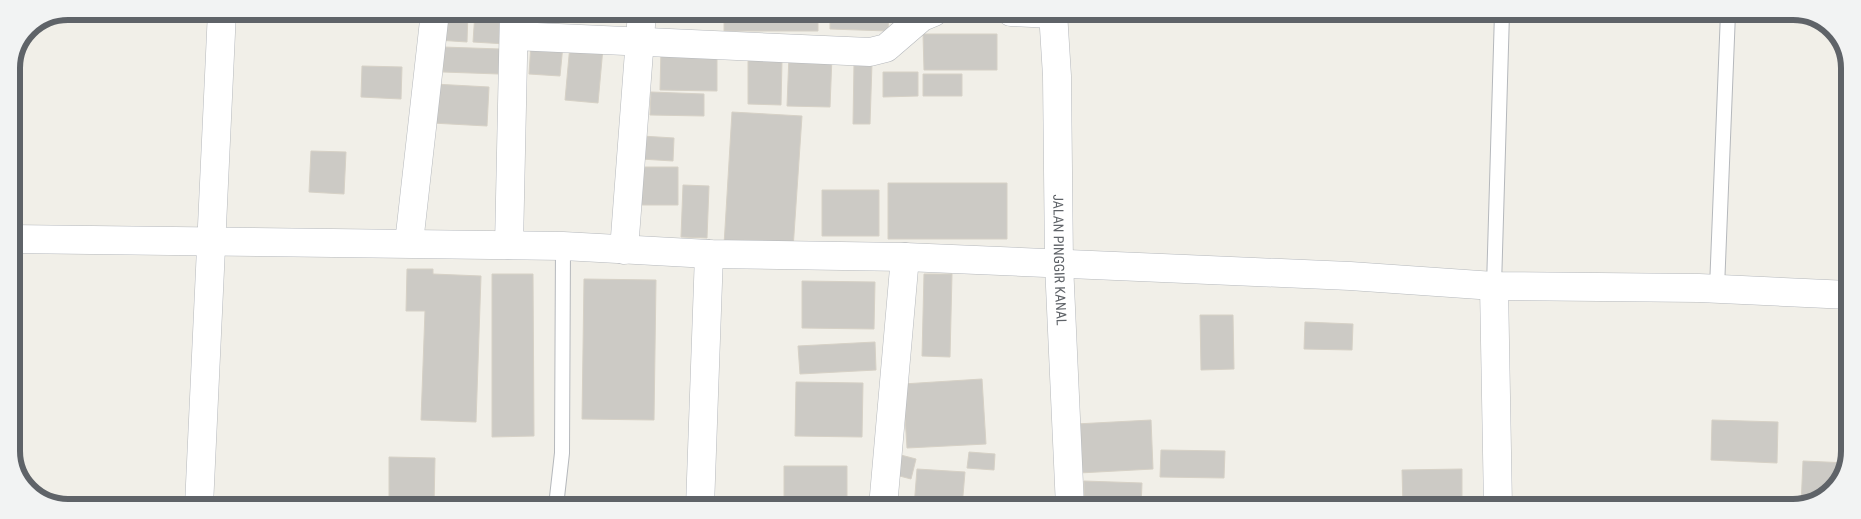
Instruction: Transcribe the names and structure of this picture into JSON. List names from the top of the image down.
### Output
{
  "streets": {
    "street": ["JALAN PINGGIR KANAL"]
  }
}
